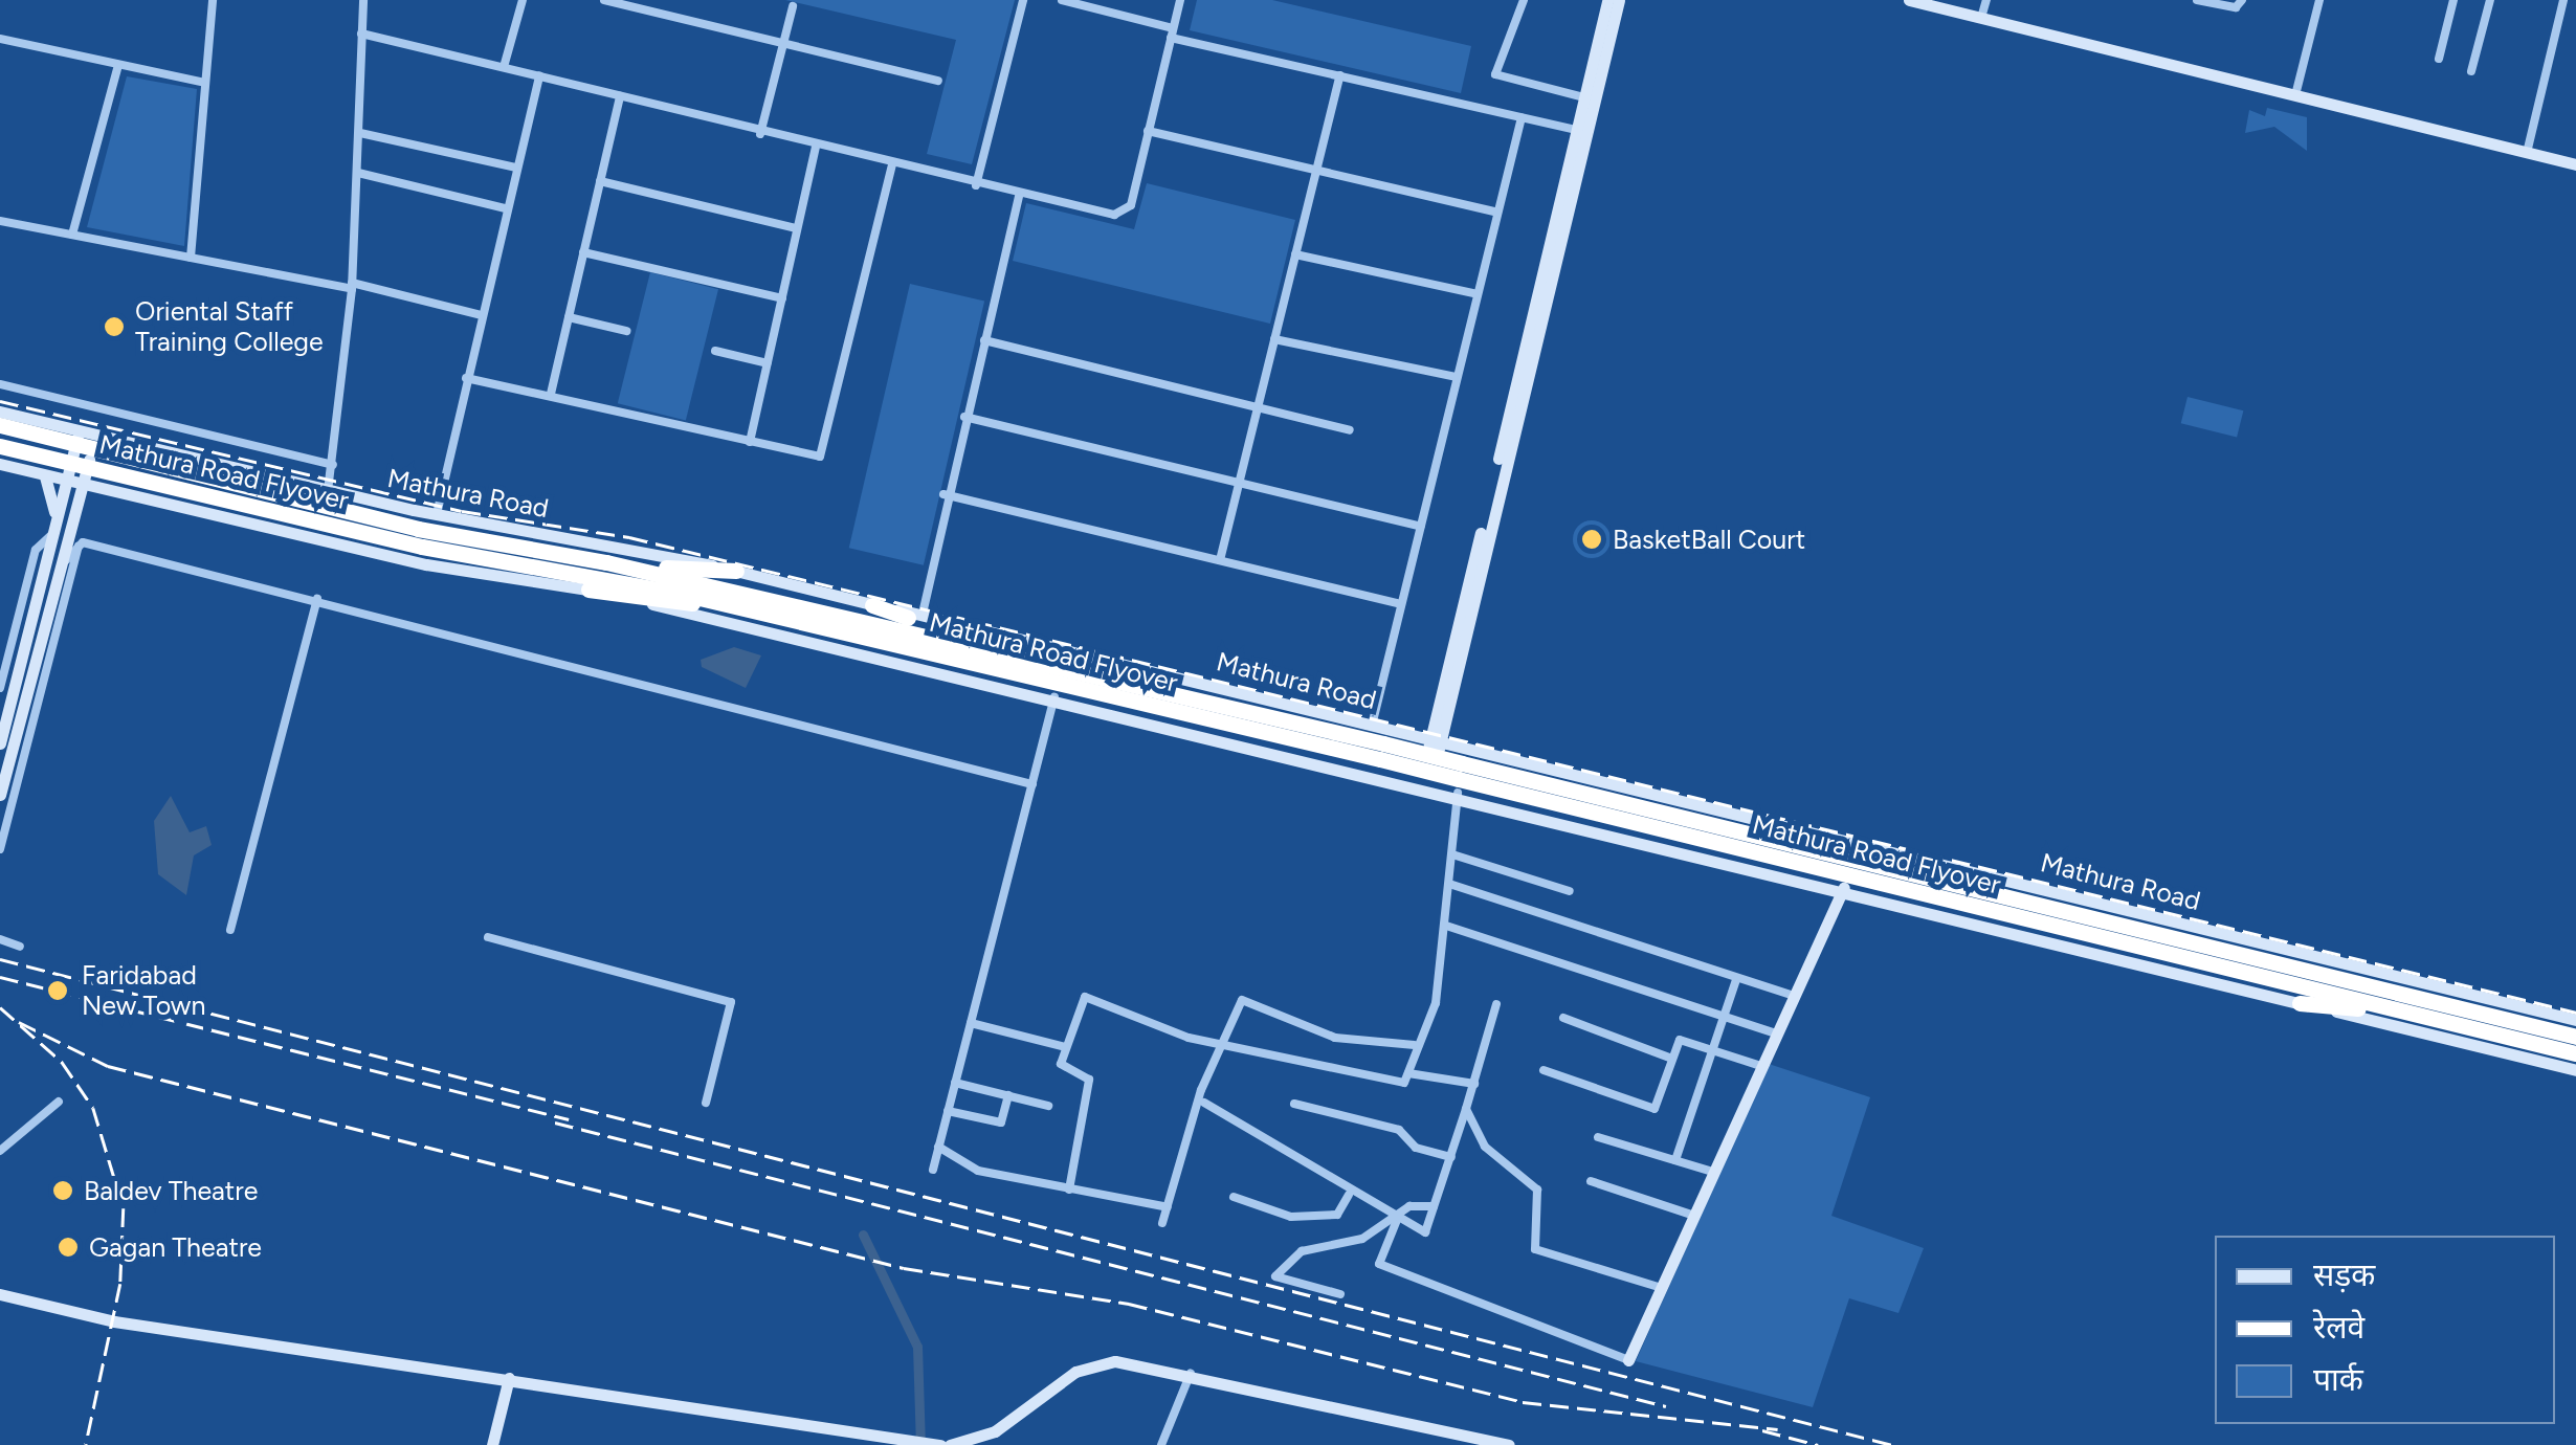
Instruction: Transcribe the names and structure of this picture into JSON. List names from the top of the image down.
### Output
{
  "streets": {
    "highway": ["Mathura Road Flyover"],
    "main road": ["Mathura Road"]
  },
  "places": [
    "Oriental Staff Training College",
    "BasketBall Court",
    "Faridabad New Town",
    "Baldev Theatre",
    "Gagan Theatre"
  ],
  "legend": ["सड़क", "रेलवे", "पार्क"]
}
